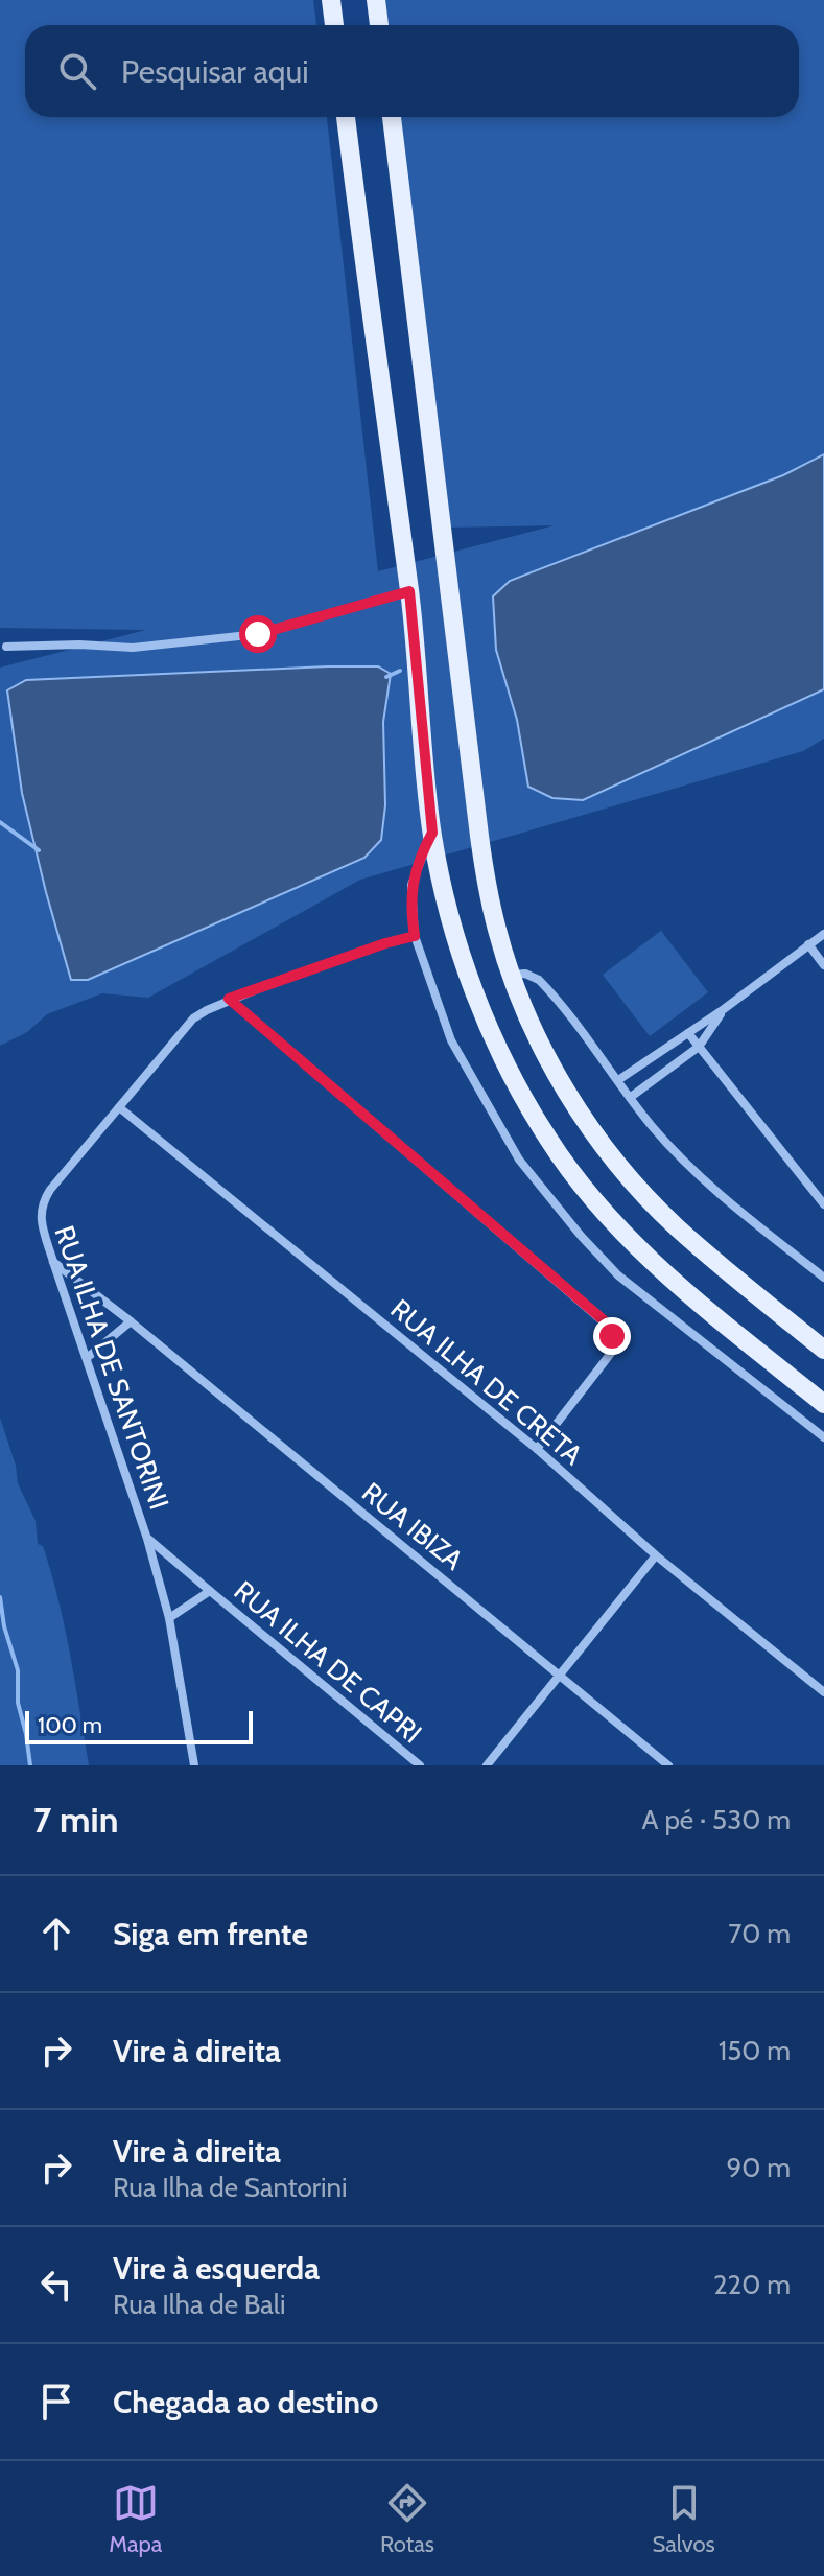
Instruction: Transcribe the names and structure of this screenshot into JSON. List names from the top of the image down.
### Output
{
  "streets": {
    "street": [
      "RUA ILHA DE SANTORINI",
      "RUA ILHA DE CRETA",
      "RUA IBIZA",
      "RUA ILHA DE CAPRI"
    ]
  },
  "crossings": [
    ["RUA ILHA DE SANTORINI", "RUA ILHA DE CRETA"],
    ["RUA ILHA DE SANTORINI", "RUA IBIZA"],
    ["RUA ILHA DE SANTORINI", "RUA ILHA DE CAPRI"]
  ],
  "scale_bar": "100 m",
  "page": {
    "search": "Pesquisar aqui",
    "scale": "100 m",
    "heading": ["7 min", "A pé · 530 m"],
    "list": [
      ["Siga em frente", "70 m"],
      ["Vire à direita", "150 m"],
      ["Vire à direita", "Rua Ilha de Santorini", "90 m"],
      ["Vire à esquerda", "Rua Ilha de Bali", "220 m"],
      "Chegada ao destino"
    ],
    "nav": ["Mapa", "Rotas", "Salvos"]
  }
}
